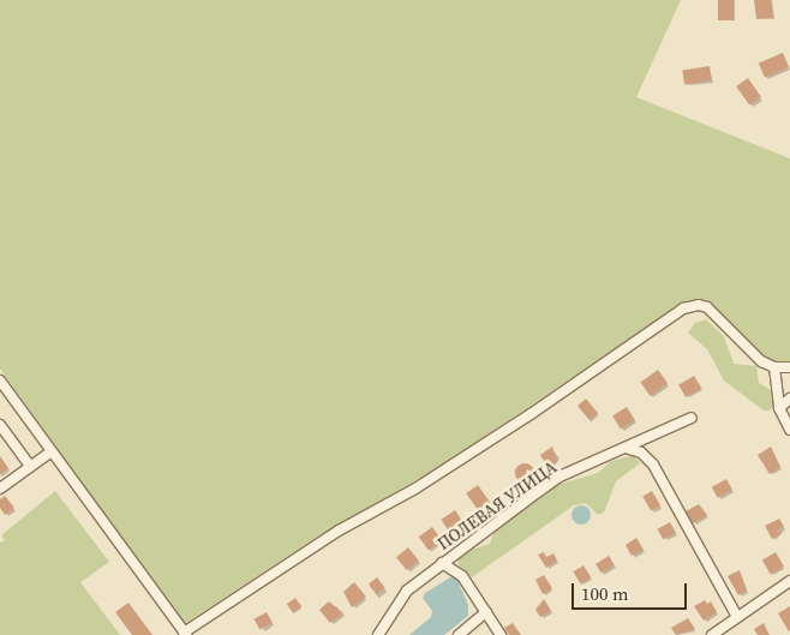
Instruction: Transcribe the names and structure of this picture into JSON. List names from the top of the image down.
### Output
{
  "streets": {
    "street": ["ПОЛЕВАЯ УЛИЦА"]
  },
  "scale_bar": "100 m"
}
